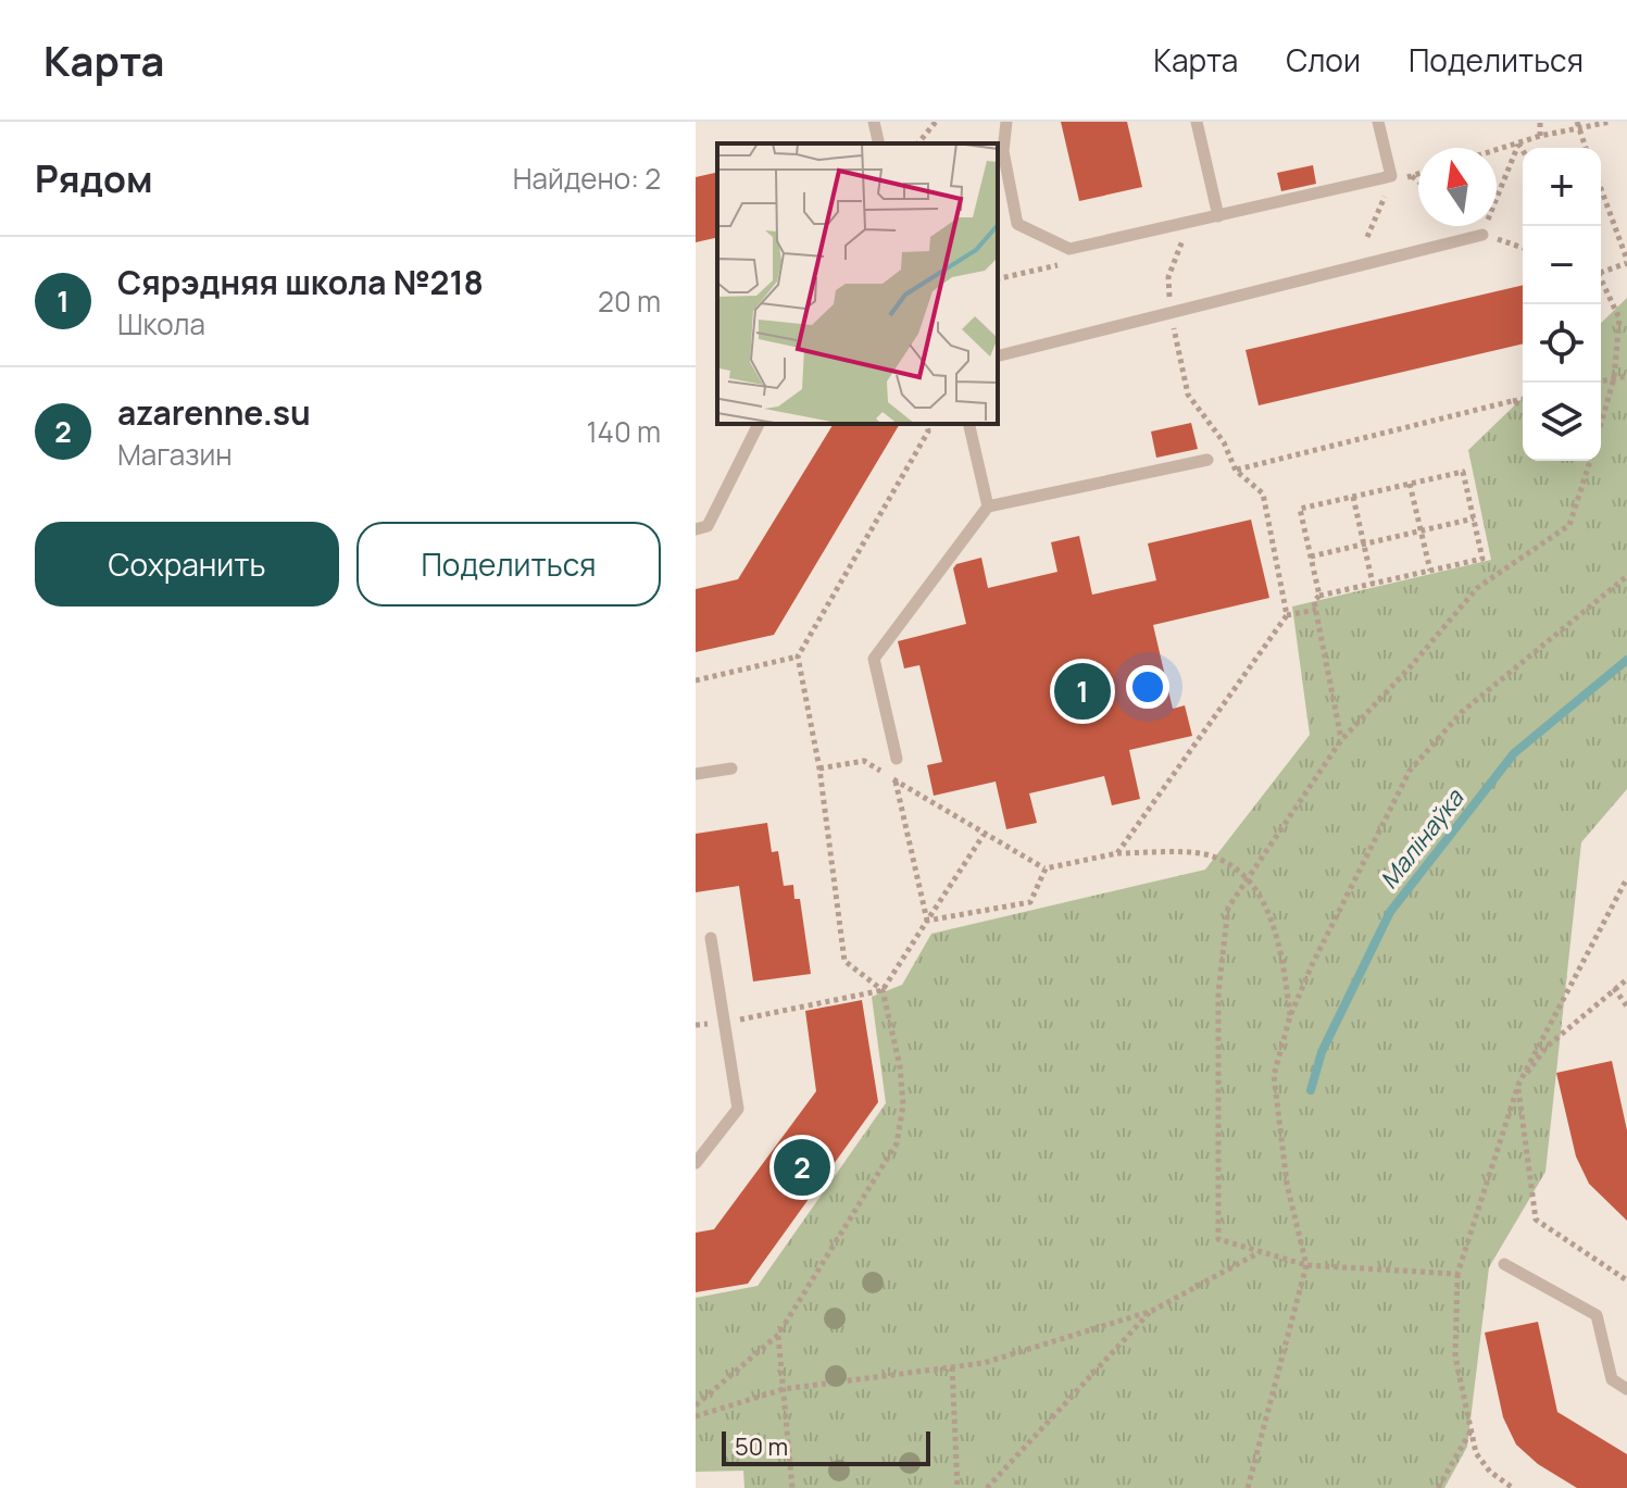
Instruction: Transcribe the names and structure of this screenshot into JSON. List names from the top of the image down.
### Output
{
  "water": ["Малінаўка"],
  "scale_bar": "50 m",
  "north": "top",
  "page": {
    "header": "Карта",
    "nav": ["Карта", "Слои", "Поделиться"],
    "heading": ["Рядом", "Найдено: 2"],
    "map_buttons": ["+", "−"],
    "list": [
      {
        "mark": "1",
        "name": "Сярэдняя школа №218",
        "note": "Школа",
        "value": "20 m"
      },
      {
        "mark": "2",
        "name": "azarenne.su",
        "note": "Магазин",
        "value": "140 m"
      }
    ],
    "buttons": ["Сохранить", "Поделиться"],
    "pins": ["1", "2"],
    "scale": "50 m"
  }
}
